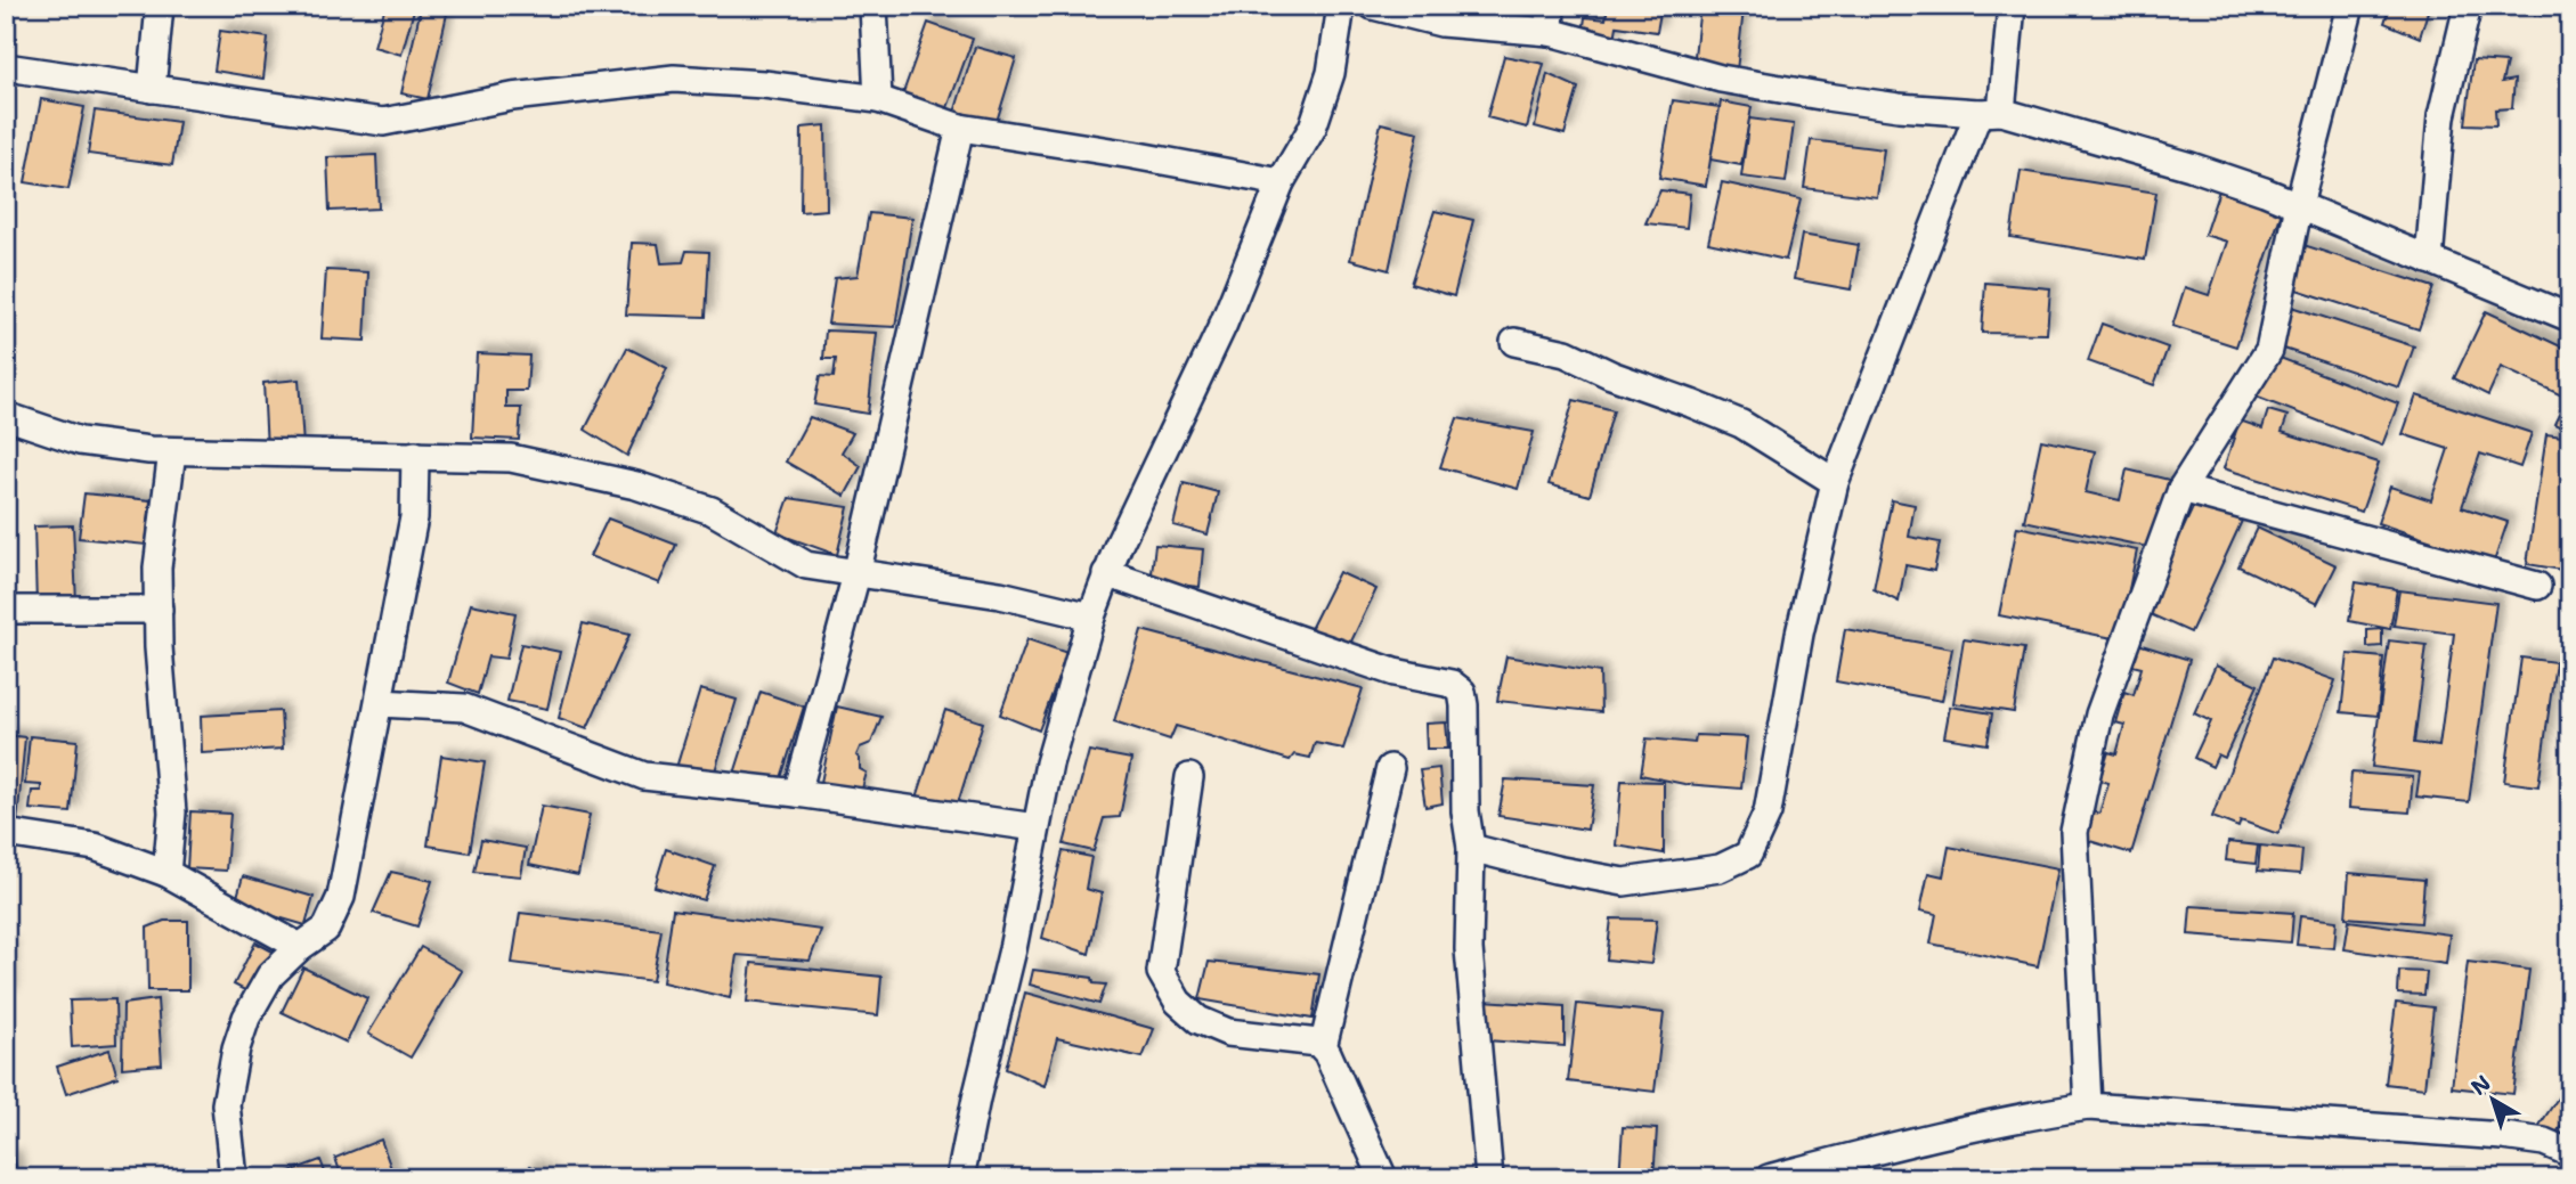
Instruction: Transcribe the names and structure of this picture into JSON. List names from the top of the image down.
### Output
{
  "north": "top left"
}
